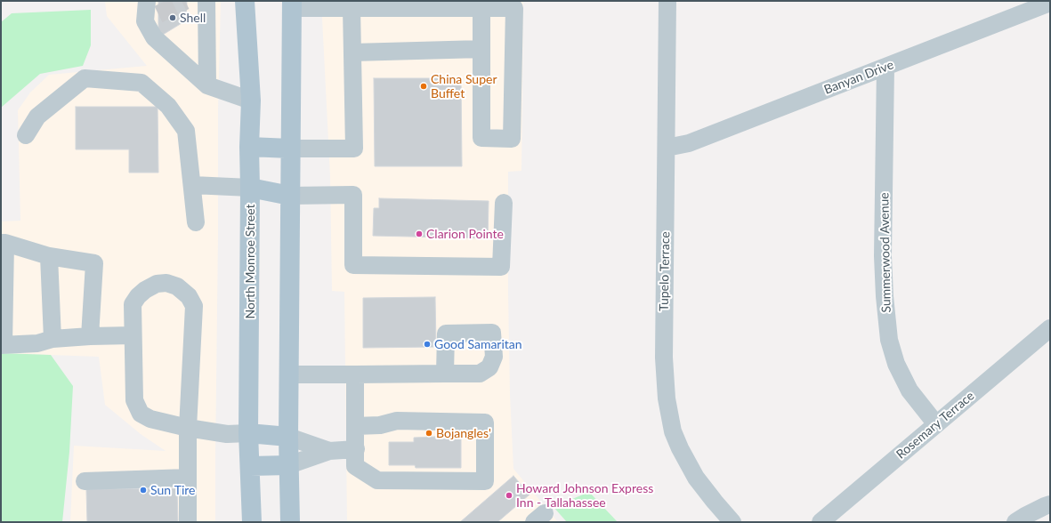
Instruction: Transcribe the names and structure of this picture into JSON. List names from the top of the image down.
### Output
{
  "streets": {
    "main road": ["North Monroe Street"],
    "street": [
      "Banyan Drive",
      "Summerwood Avenue",
      "Tupelo Terrace",
      "Rosemary Terrace"
    ]
  },
  "crossings": [
    ["Banyan Drive", "Summerwood Avenue"],
    ["Banyan Drive", "Tupelo Terrace"],
    ["Summerwood Avenue", "Rosemary Terrace"]
  ],
  "places": [
    "Shell",
    "China Super Buffet",
    "Clarion Pointe",
    "Good Samaritan",
    "Bojangles'",
    "Sun Tire",
    "Howard Johnson Express Inn - Tallahassee"
  ]
}
